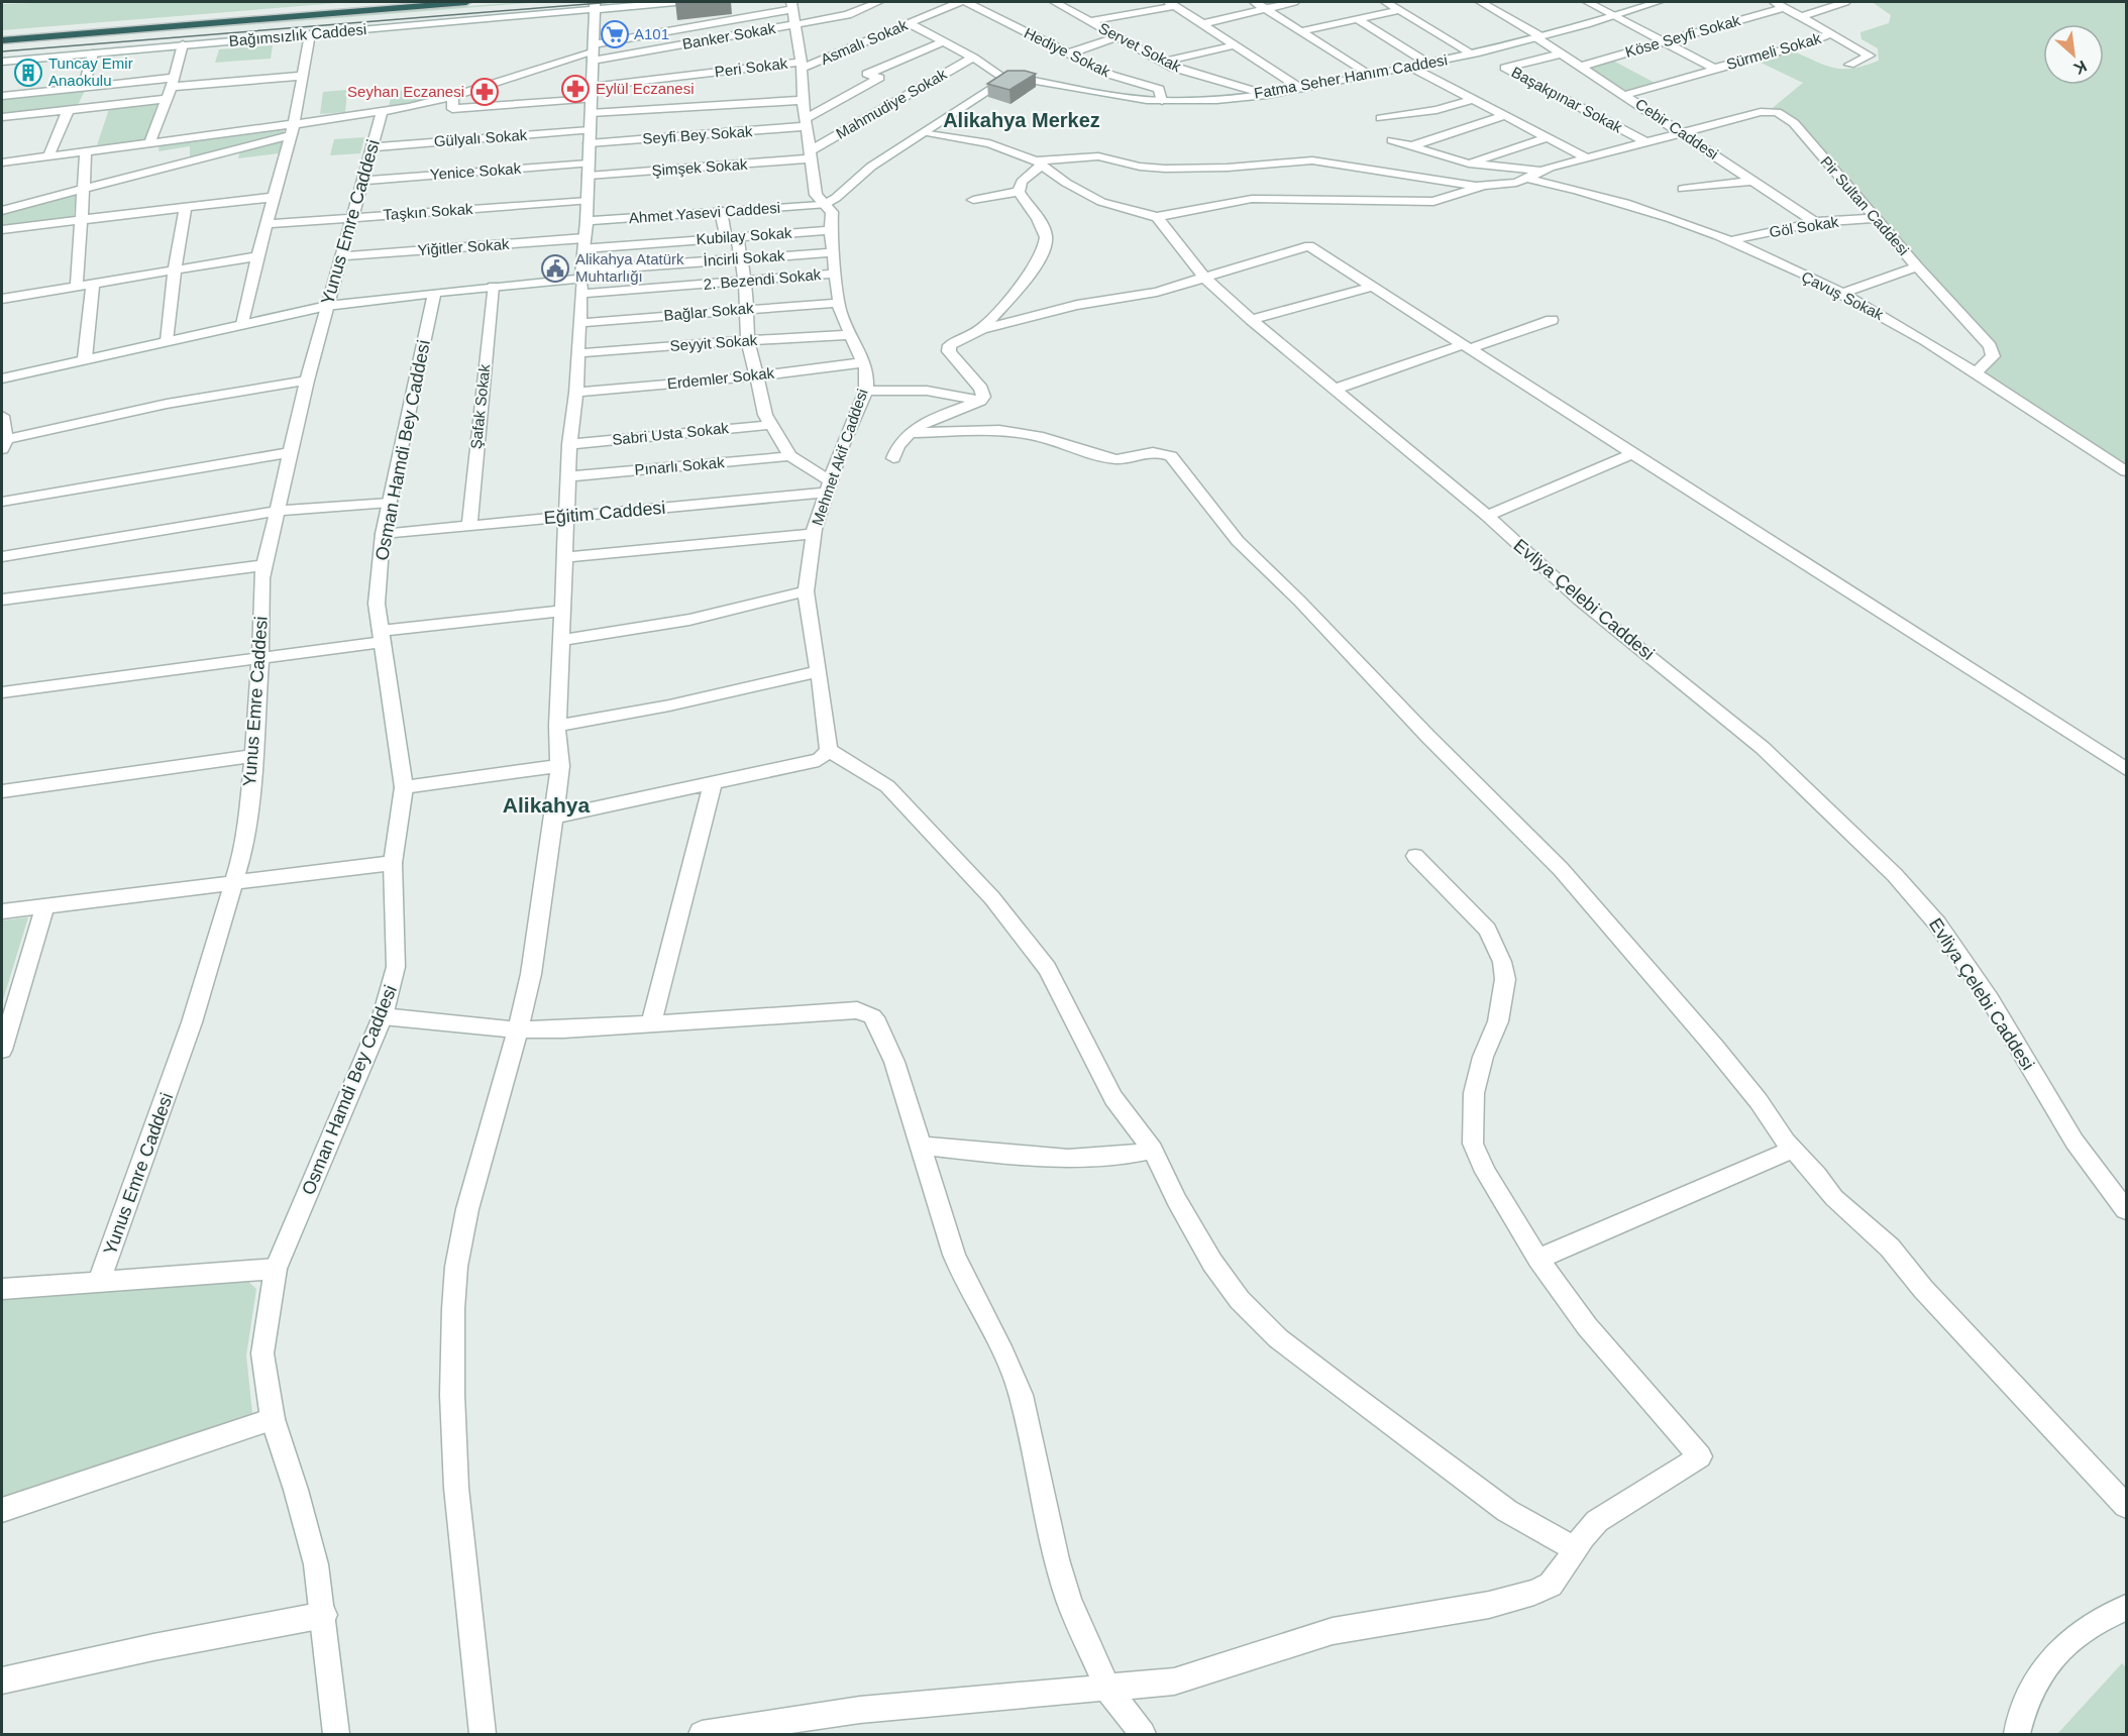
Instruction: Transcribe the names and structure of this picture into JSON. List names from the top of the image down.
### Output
{
  "streets": {
    "street": [
      "Bağımsızlık Caddesi",
      "Banker Sokak",
      "Köse Seyfi Sokak",
      "Asmalı Sokak",
      "Servet Sokak",
      "Sürmeli Sokak",
      "Hediye Sokak",
      "Peri Sokak",
      "Fatma Seher Hanım Caddesi",
      "Başakpınar Sokak",
      "Mahmudiye Sokak",
      "Cebir Caddesi",
      "Seyfi Bey Sokak",
      "Gülyalı Sokak",
      "Şimşek Sokak",
      "Yenice Sokak",
      "Pir Sultan Caddesi",
      "Taşkın Sokak",
      "Ahmet Yasevi Caddesi",
      "Yunus Emre Caddesi",
      "Göl Sokak",
      "Kubilay Sokak",
      "Yiğitler Sokak",
      "İncirli Sokak",
      "2. Bezendi Sokak",
      "Çavuş Sokak",
      "Bağlar Sokak",
      "Seyyit Sokak",
      "Erdemler Sokak",
      "Şafak Sokak",
      "Sabri Usta Sokak",
      "Osman Hamdi Bey Caddesi",
      "Mehmet Akif Caddesi",
      "Pınarlı Sokak",
      "Eğitim Caddesi",
      "Evliya Çelebi Caddesi"
    ]
  },
  "crossings": [
    ["Banker Sokak", "Mehmet Akif Caddesi"],
    ["Köse Seyfi Sokak", "Cebir Caddesi"],
    ["Asmalı Sokak", "Hediye Sokak"],
    ["Asmalı Sokak", "Peri Sokak"],
    ["Asmalı Sokak", "Mehmet Akif Caddesi"],
    ["Servet Sokak", "Fatma Seher Hanım Caddesi"],
    ["Sürmeli Sokak", "Cebir Caddesi"],
    ["Hediye Sokak", "Fatma Seher Hanım Caddesi"],
    ["Peri Sokak", "Mehmet Akif Caddesi"],
    ["Fatma Seher Hanım Caddesi", "Cebir Caddesi"],
    ["Başakpınar Sokak", "Cebir Caddesi"],
    ["Başakpınar Sokak", "Pir Sultan Caddesi"],
    ["Mahmudiye Sokak", "Şimşek Sokak"],
    ["Mahmudiye Sokak", "Mehmet Akif Caddesi"],
    ["Cebir Caddesi", "Pir Sultan Caddesi"],
    ["Cebir Caddesi", "Göl Sokak"],
    ["Seyfi Bey Sokak", "Mehmet Akif Caddesi"],
    ["Gülyalı Sokak", "Yunus Emre Caddesi"],
    ["Şimşek Sokak", "Mehmet Akif Caddesi"],
    ["Yenice Sokak", "Yunus Emre Caddesi"],
    ["Pir Sultan Caddesi", "Göl Sokak"],
    ["Pir Sultan Caddesi", "Çavuş Sokak"],
    ["Taşkın Sokak", "Yunus Emre Caddesi"],
    ["Ahmet Yasevi Caddesi", "Mehmet Akif Caddesi"],
    ["Yunus Emre Caddesi", "Yiğitler Sokak"],
    ["Yunus Emre Caddesi", "İncirli Sokak"],
    ["Göl Sokak", "Çavuş Sokak"],
    ["Kubilay Sokak", "Yiğitler Sokak"],
    ["Kubilay Sokak", "Mehmet Akif Caddesi"],
    ["İncirli Sokak", "Şafak Sokak"],
    ["İncirli Sokak", "Osman Hamdi Bey Caddesi"],
    ["İncirli Sokak", "Mehmet Akif Caddesi"],
    ["2. Bezendi Sokak", "Mehmet Akif Caddesi"],
    ["Bağlar Sokak", "Mehmet Akif Caddesi"],
    ["Seyyit Sokak", "Mehmet Akif Caddesi"],
    ["Erdemler Sokak", "Mehmet Akif Caddesi"],
    ["Şafak Sokak", "Eğitim Caddesi"],
    ["Osman Hamdi Bey Caddesi", "Eğitim Caddesi"],
    ["Mehmet Akif Caddesi", "Eğitim Caddesi"]
  ],
  "districts": ["Alikahya Merkez", "Alikahya"],
  "places": {
    "supermarket": ["A101"],
    "building": ["Tuncay Emir Anaokulu"],
    "pharmacy": ["Eylül Eczanesi", "Seyhan Eczanesi"],
    "public building": ["Alikahya Atatürk Muhtarlığı"]
  },
  "north": "bottom right"
}
